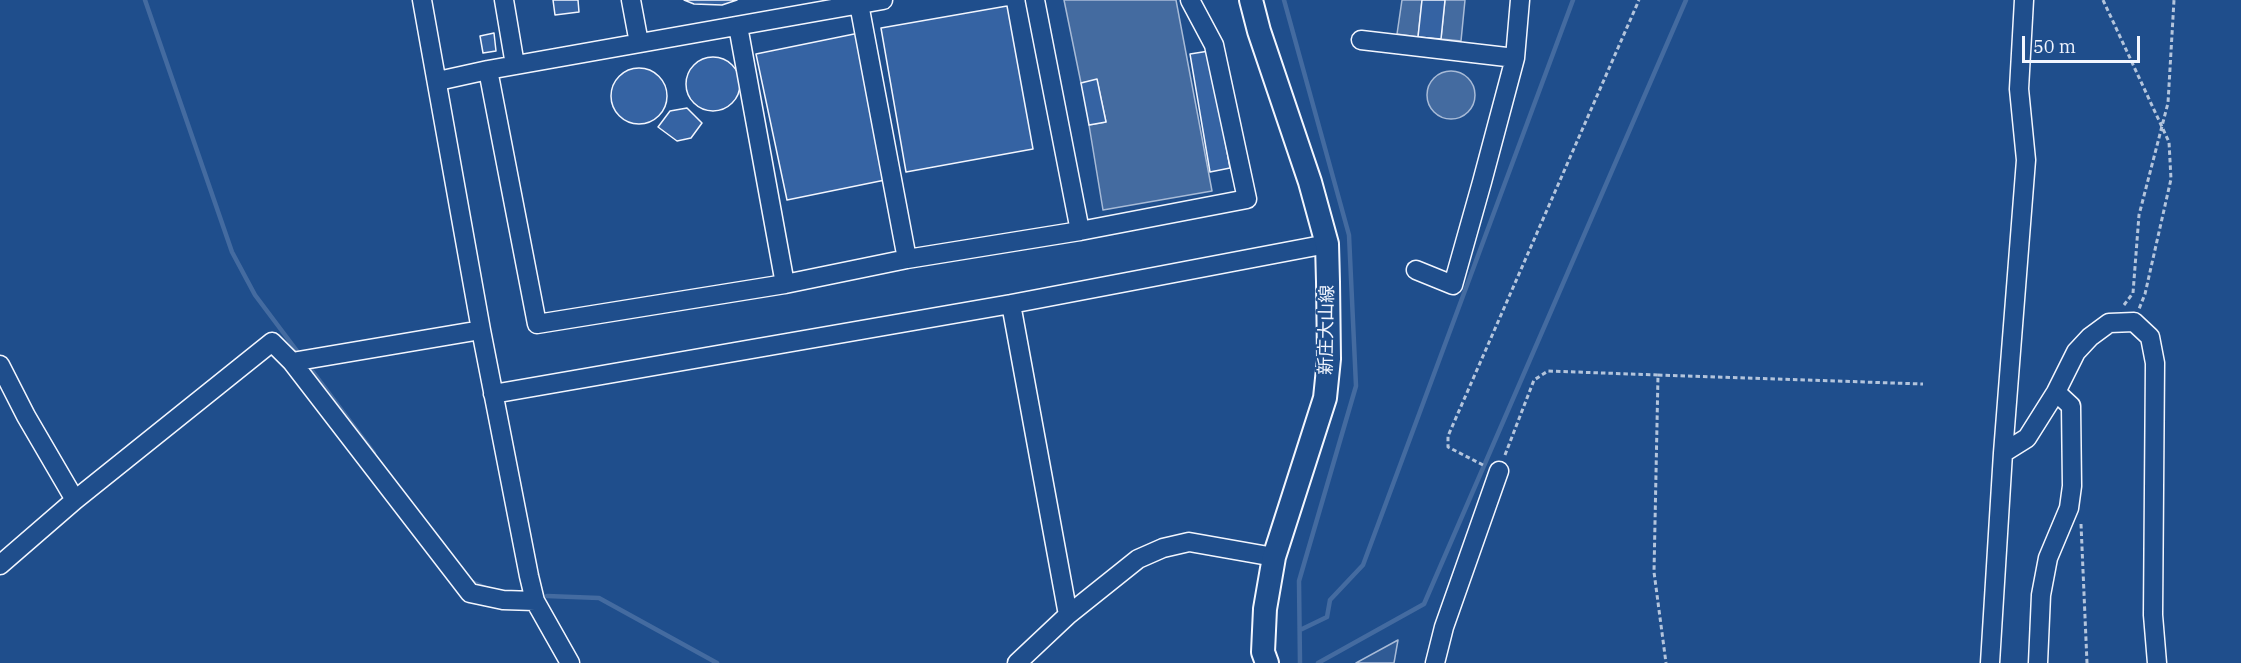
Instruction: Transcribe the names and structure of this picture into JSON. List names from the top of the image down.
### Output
{
  "streets": {
    "main road": ["新庄大山線"]
  },
  "scale_bar": "50 m"
}
